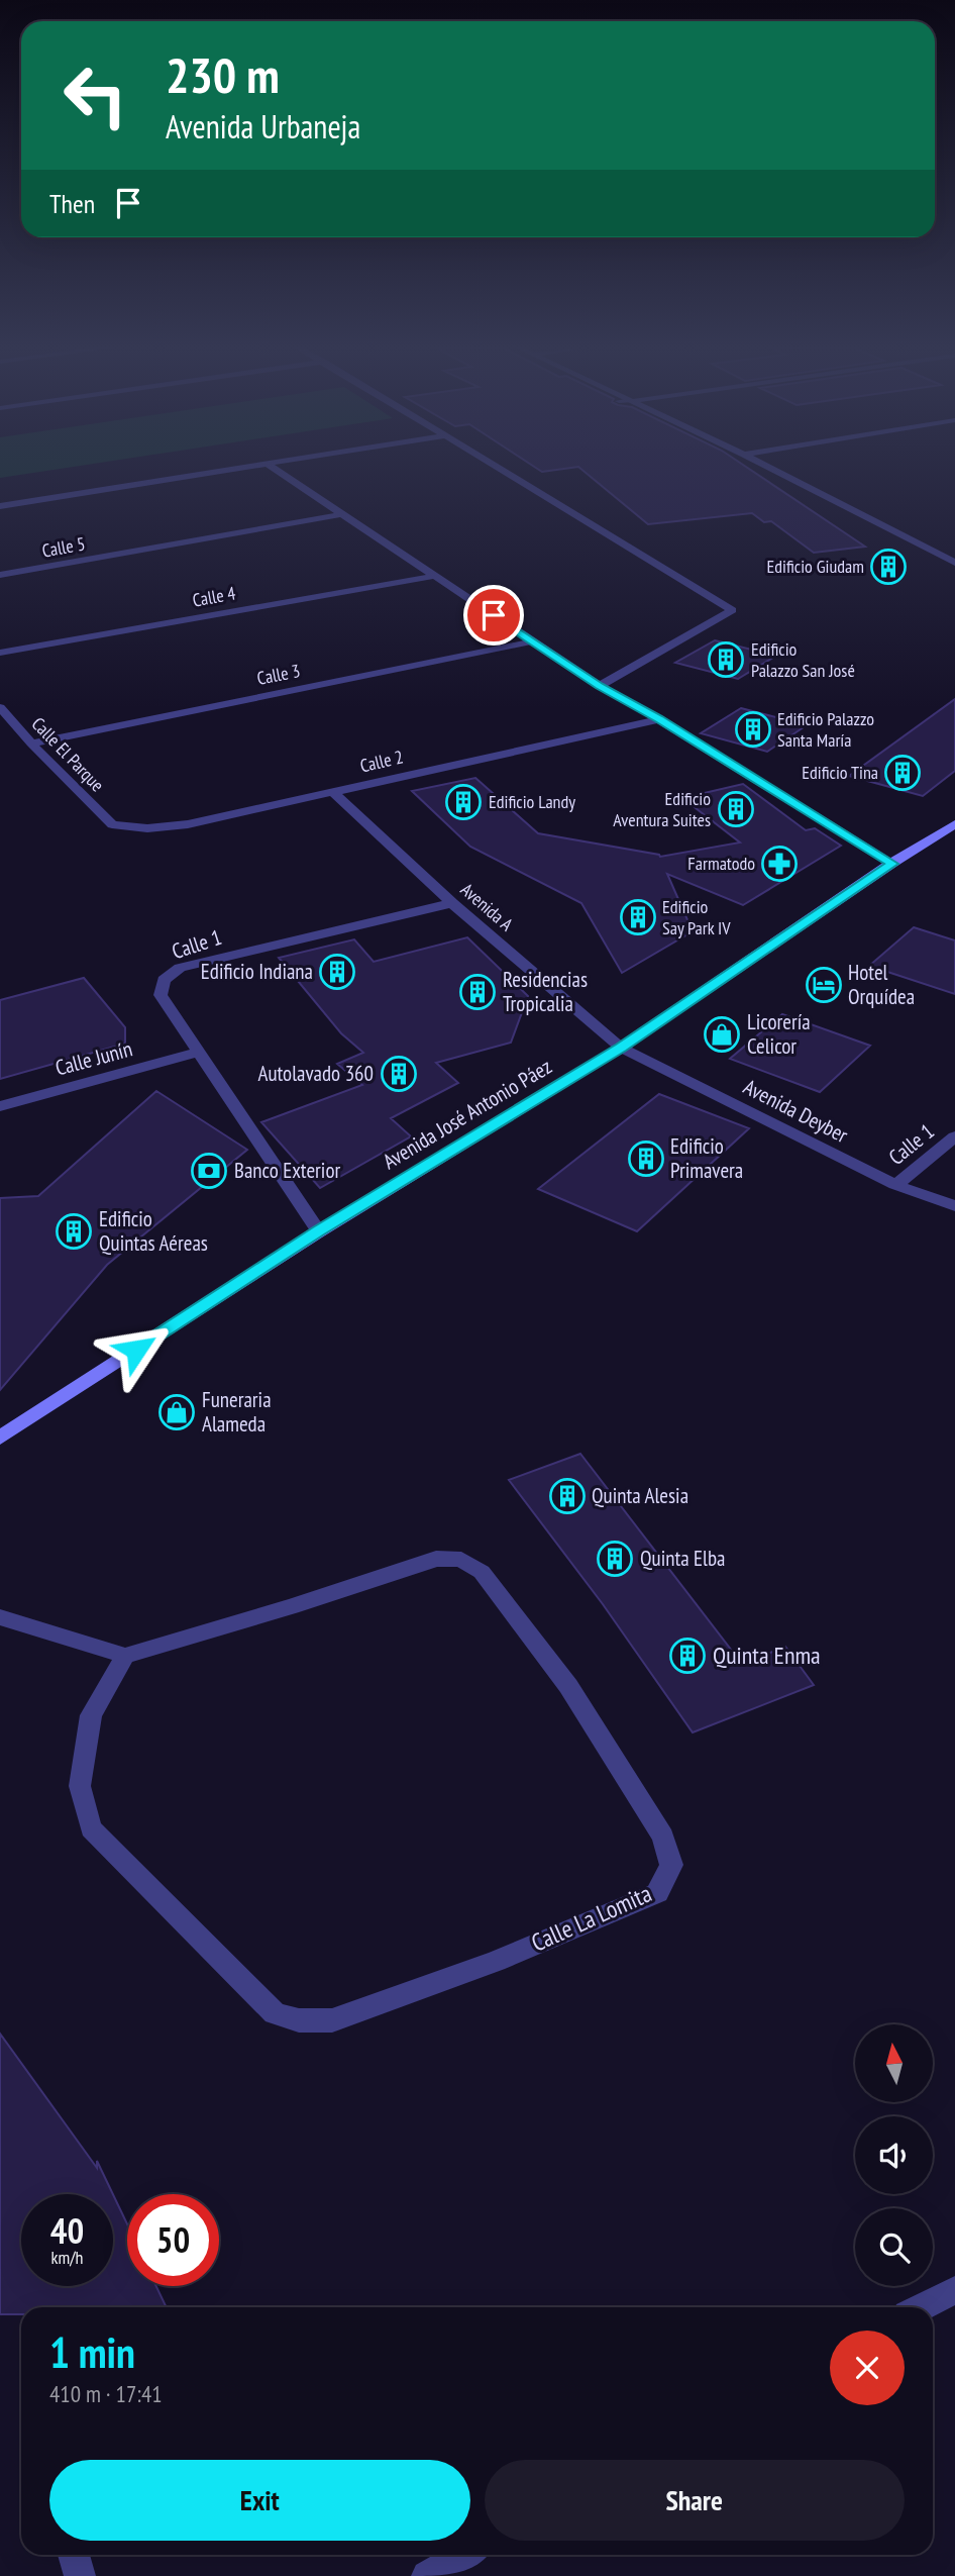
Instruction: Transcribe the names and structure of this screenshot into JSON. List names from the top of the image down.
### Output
{
  "streets": {
    "main road": ["Avenida José Antonio Páez"],
    "street": [
      "Calle 5",
      "Calle 4",
      "Calle 3",
      "Calle El Parque",
      "Calle 2",
      "Avenida A",
      "Calle 1",
      "Calle Junín",
      "Avenida Deyber",
      "Calle La Lomita"
    ]
  },
  "crossings": [
    ["Calle 3", "Calle El Parque"],
    ["Calle El Parque", "Calle 2"],
    ["Calle 2", "Avenida A"],
    ["Avenida A", "Calle 1"],
    ["Avenida A", "Avenida Deyber"],
    ["Avenida A", "Avenida José Antonio Páez"],
    ["Calle 1", "Calle Junín"],
    ["Calle 1", "Avenida Deyber"],
    ["Calle 1", "Avenida José Antonio Páez"],
    ["Avenida Deyber", "Avenida José Antonio Páez"]
  ],
  "places": {
    "building": [
      "Edificio Giudam",
      "Edificio Palazzo San José",
      "Edificio Palazzo Santa María",
      "Edificio Tina",
      "Edificio Landy",
      "Edificio Aventura Suites",
      "Edificio Say Park IV",
      "Edificio Indiana",
      "Residencias Tropicalia",
      "Autolavado 360",
      "Edificio Primavera",
      "Edificio Quintas Aéreas",
      "Quinta Alesia",
      "Quinta Elba",
      "Quinta Enma"
    ],
    "pharmacy": ["Farmatodo"],
    "hotel": ["Hotel Orquídea"],
    "shop": ["Licorería Celicor", "Funeraria Alameda"],
    "bank": ["Banco Exterior"]
  },
  "north": "top",
  "page": {
    "turn": ["230 m", "Avenida Urbaneja"],
    "then": "Then",
    "speed": "40 km/h",
    "limit": "50",
    "heading": ["1 min", "410 m · 17:41"],
    "buttons": ["Exit", "Share"]
  }
}
